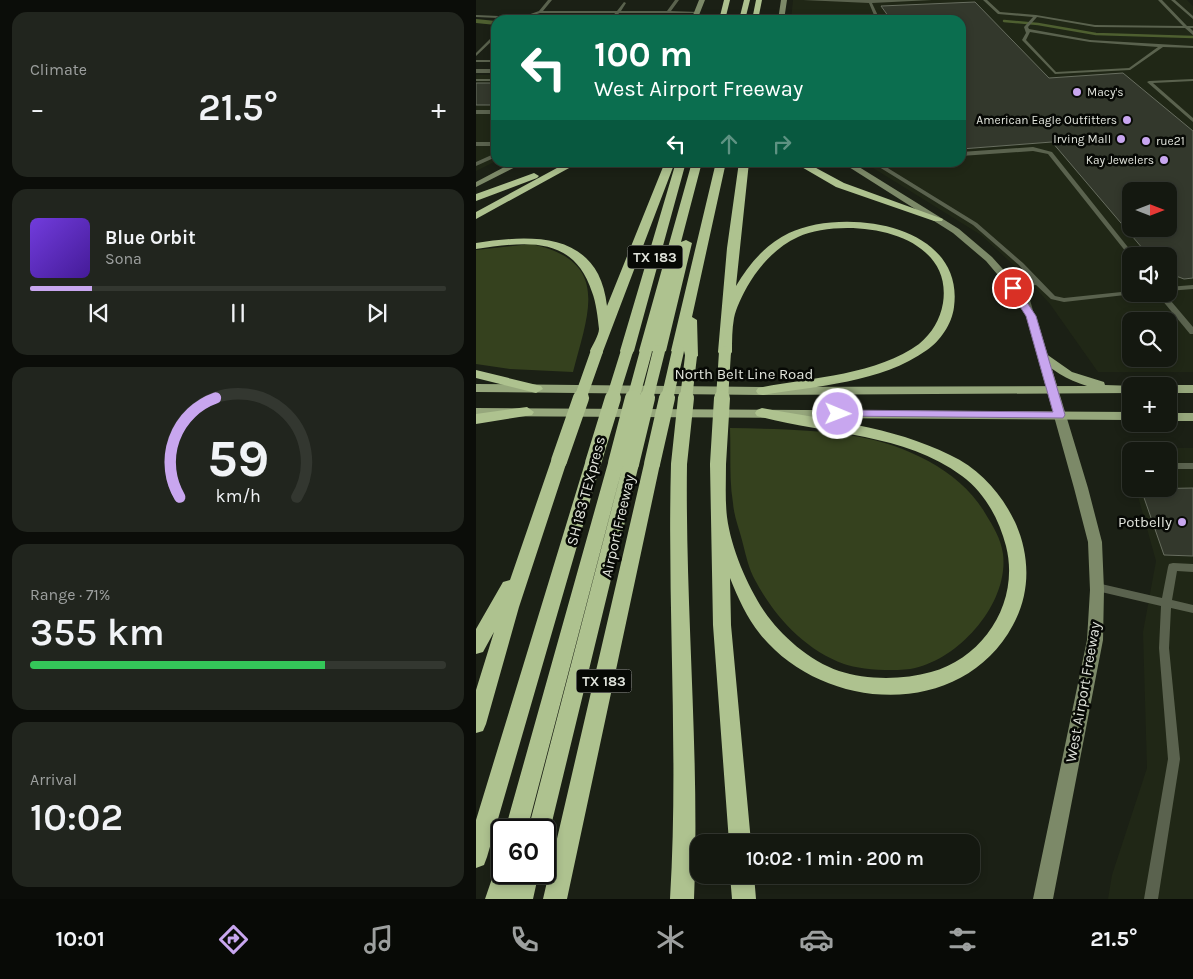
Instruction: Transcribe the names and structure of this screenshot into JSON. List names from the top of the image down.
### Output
{
  "streets": {
    "highway": ["TX 183", "SH 183 TEXpress", "Airport Freeway"],
    "main road": ["North Belt Line Road", "West Airport Freeway"]
  },
  "crossings": [
    ["North Belt Line Road", "West Airport Freeway"]
  ],
  "places": [
    "Macy's",
    "American Eagle Outfitters",
    "Irving Mall",
    "rue21",
    "Kay Jewelers",
    "Potbelly"
  ],
  "north": "right",
  "page": {
    "tile": [
      "Climate",
      ["Range · 71%", "355 km"],
      ["Arrival", "10:02"]
    ],
    "turn": ["100 m", "West Airport Freeway"],
    "heat": ["−", "21.5°", "+"],
    "map_buttons": ["+", "−"],
    "song": ["Blue Orbit", "Sona"],
    "limit": "60",
    "trip": "10:02 · 1 min · 200 m",
    "tabs": ["10:01", "21.5°"],
    "gauge": ["59", "km/h"]
  }
}
